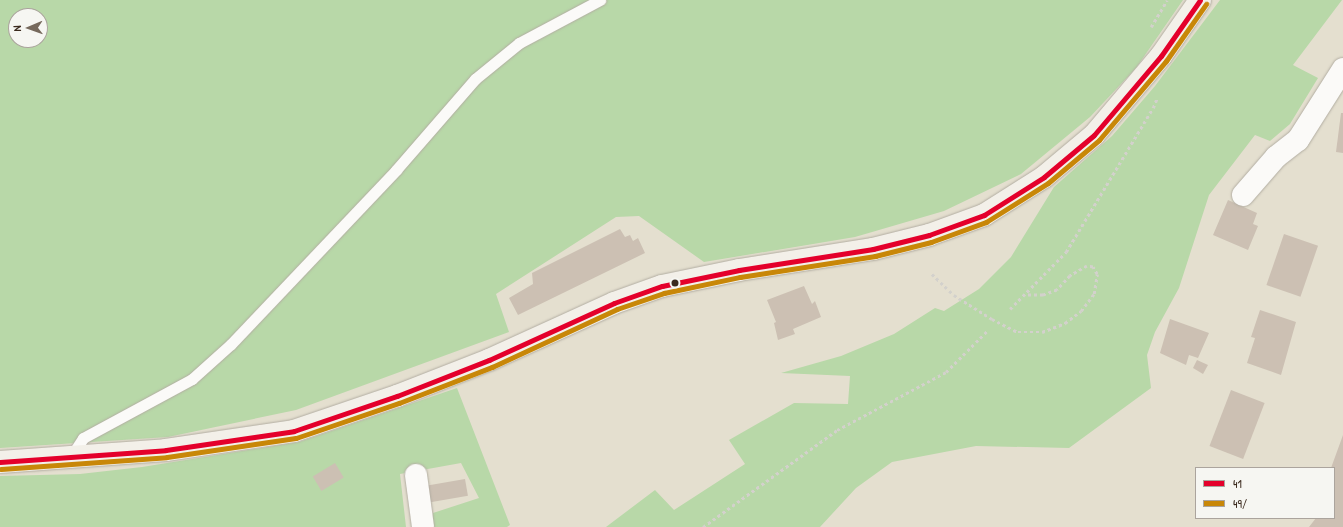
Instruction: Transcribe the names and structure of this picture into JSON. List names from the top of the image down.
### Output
{
  "lines": ["transit line 41", "transit line 49/"],
  "legend": ["41", "49/"],
  "north": "left"
}
